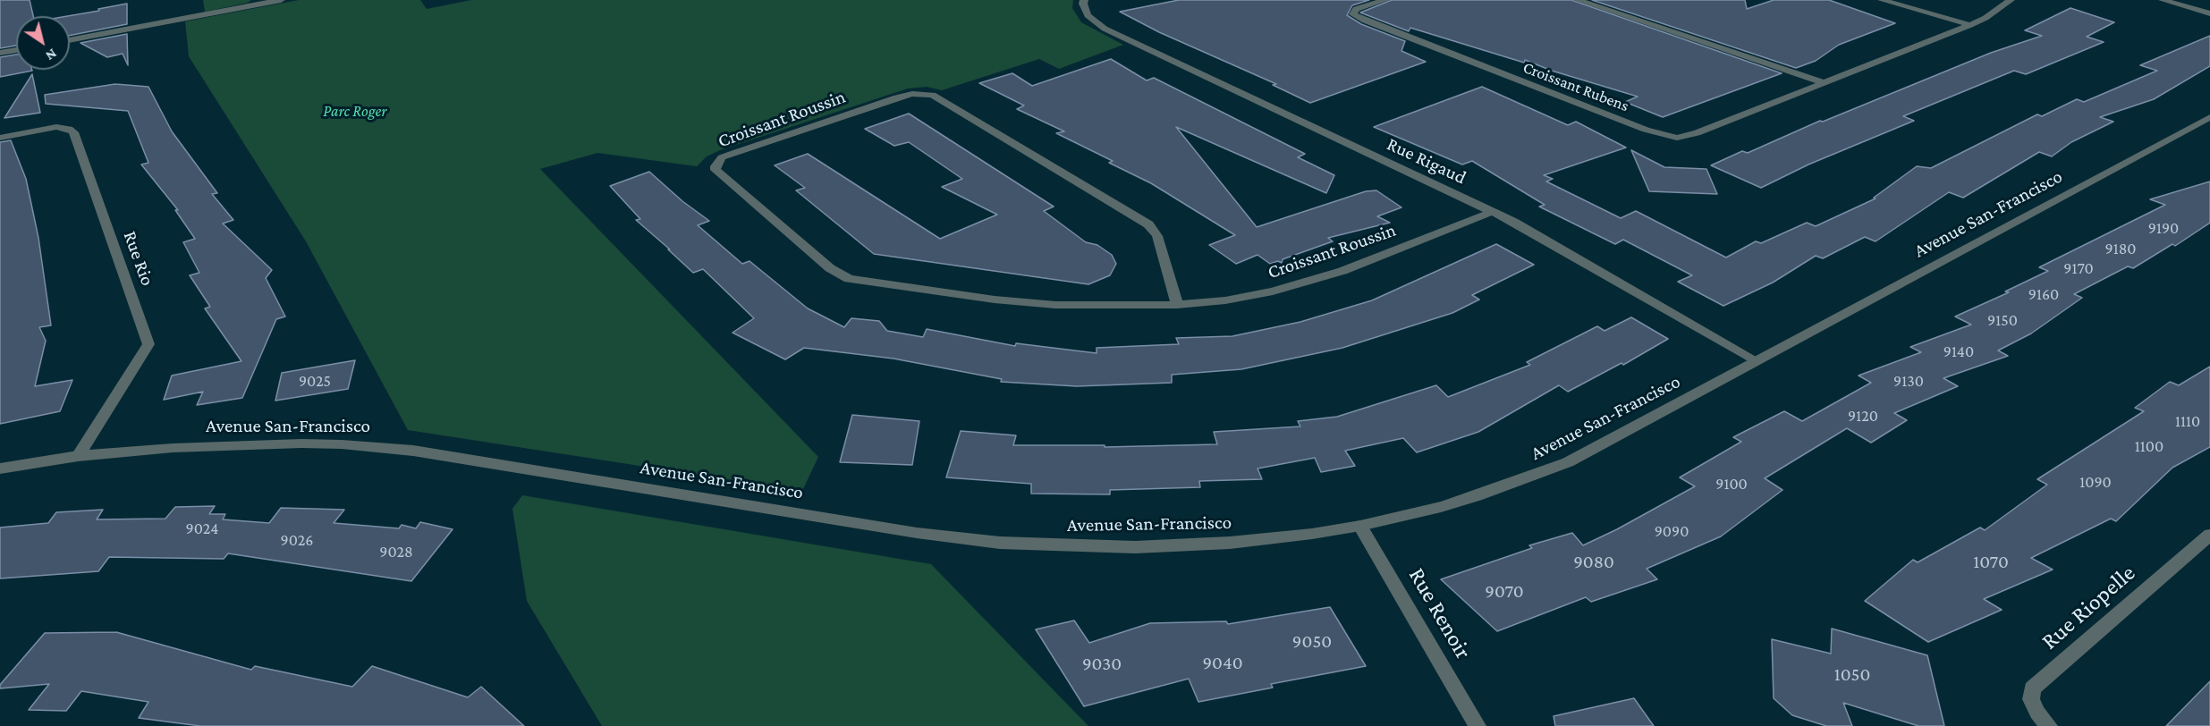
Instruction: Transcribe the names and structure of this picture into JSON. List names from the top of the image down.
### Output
{
  "streets": {
    "street": [
      "Croissant Rubens",
      "Croissant Roussin",
      "Rue Rigaud",
      "Avenue San-Francisco",
      "Rue Rio",
      "Rue Riopelle",
      "Rue Renoir"
    ]
  },
  "crossings": [
    ["Croissant Roussin", "Rue Rigaud"],
    ["Rue Rigaud", "Avenue San-Francisco"],
    ["Avenue San-Francisco", "Rue Rio"],
    ["Avenue San-Francisco", "Rue Renoir"]
  ],
  "parks": ["Parc Roger"],
  "house_numbers": [
    "9190",
    "9180",
    "9170",
    "9160",
    "9150",
    "9140",
    "9025",
    "9130",
    "9120",
    "1110",
    "1100",
    "1090",
    "9100",
    "9024",
    "9090",
    "9026",
    "9028",
    "9080",
    "1070",
    "9070",
    "9050",
    "9040",
    "9030",
    "1050"
  ],
  "north": "bottom right"
}
